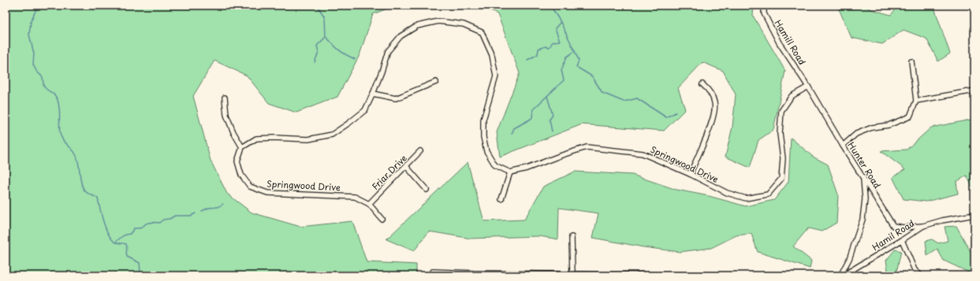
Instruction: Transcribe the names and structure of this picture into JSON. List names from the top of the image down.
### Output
{
  "streets": {
    "street": [
      "Hamill Road",
      "Springwood Drive",
      "Hunter Road",
      "Friar Drive",
      "Hamil Road"
    ]
  },
  "crossings": [
    ["Hamill Road", "Springwood Drive"],
    ["Hamill Road", "Hunter Road"],
    ["Springwood Drive", "Hunter Road"],
    ["Springwood Drive", "Friar Drive"],
    ["Hunter Road", "Hamil Road"]
  ]
}
